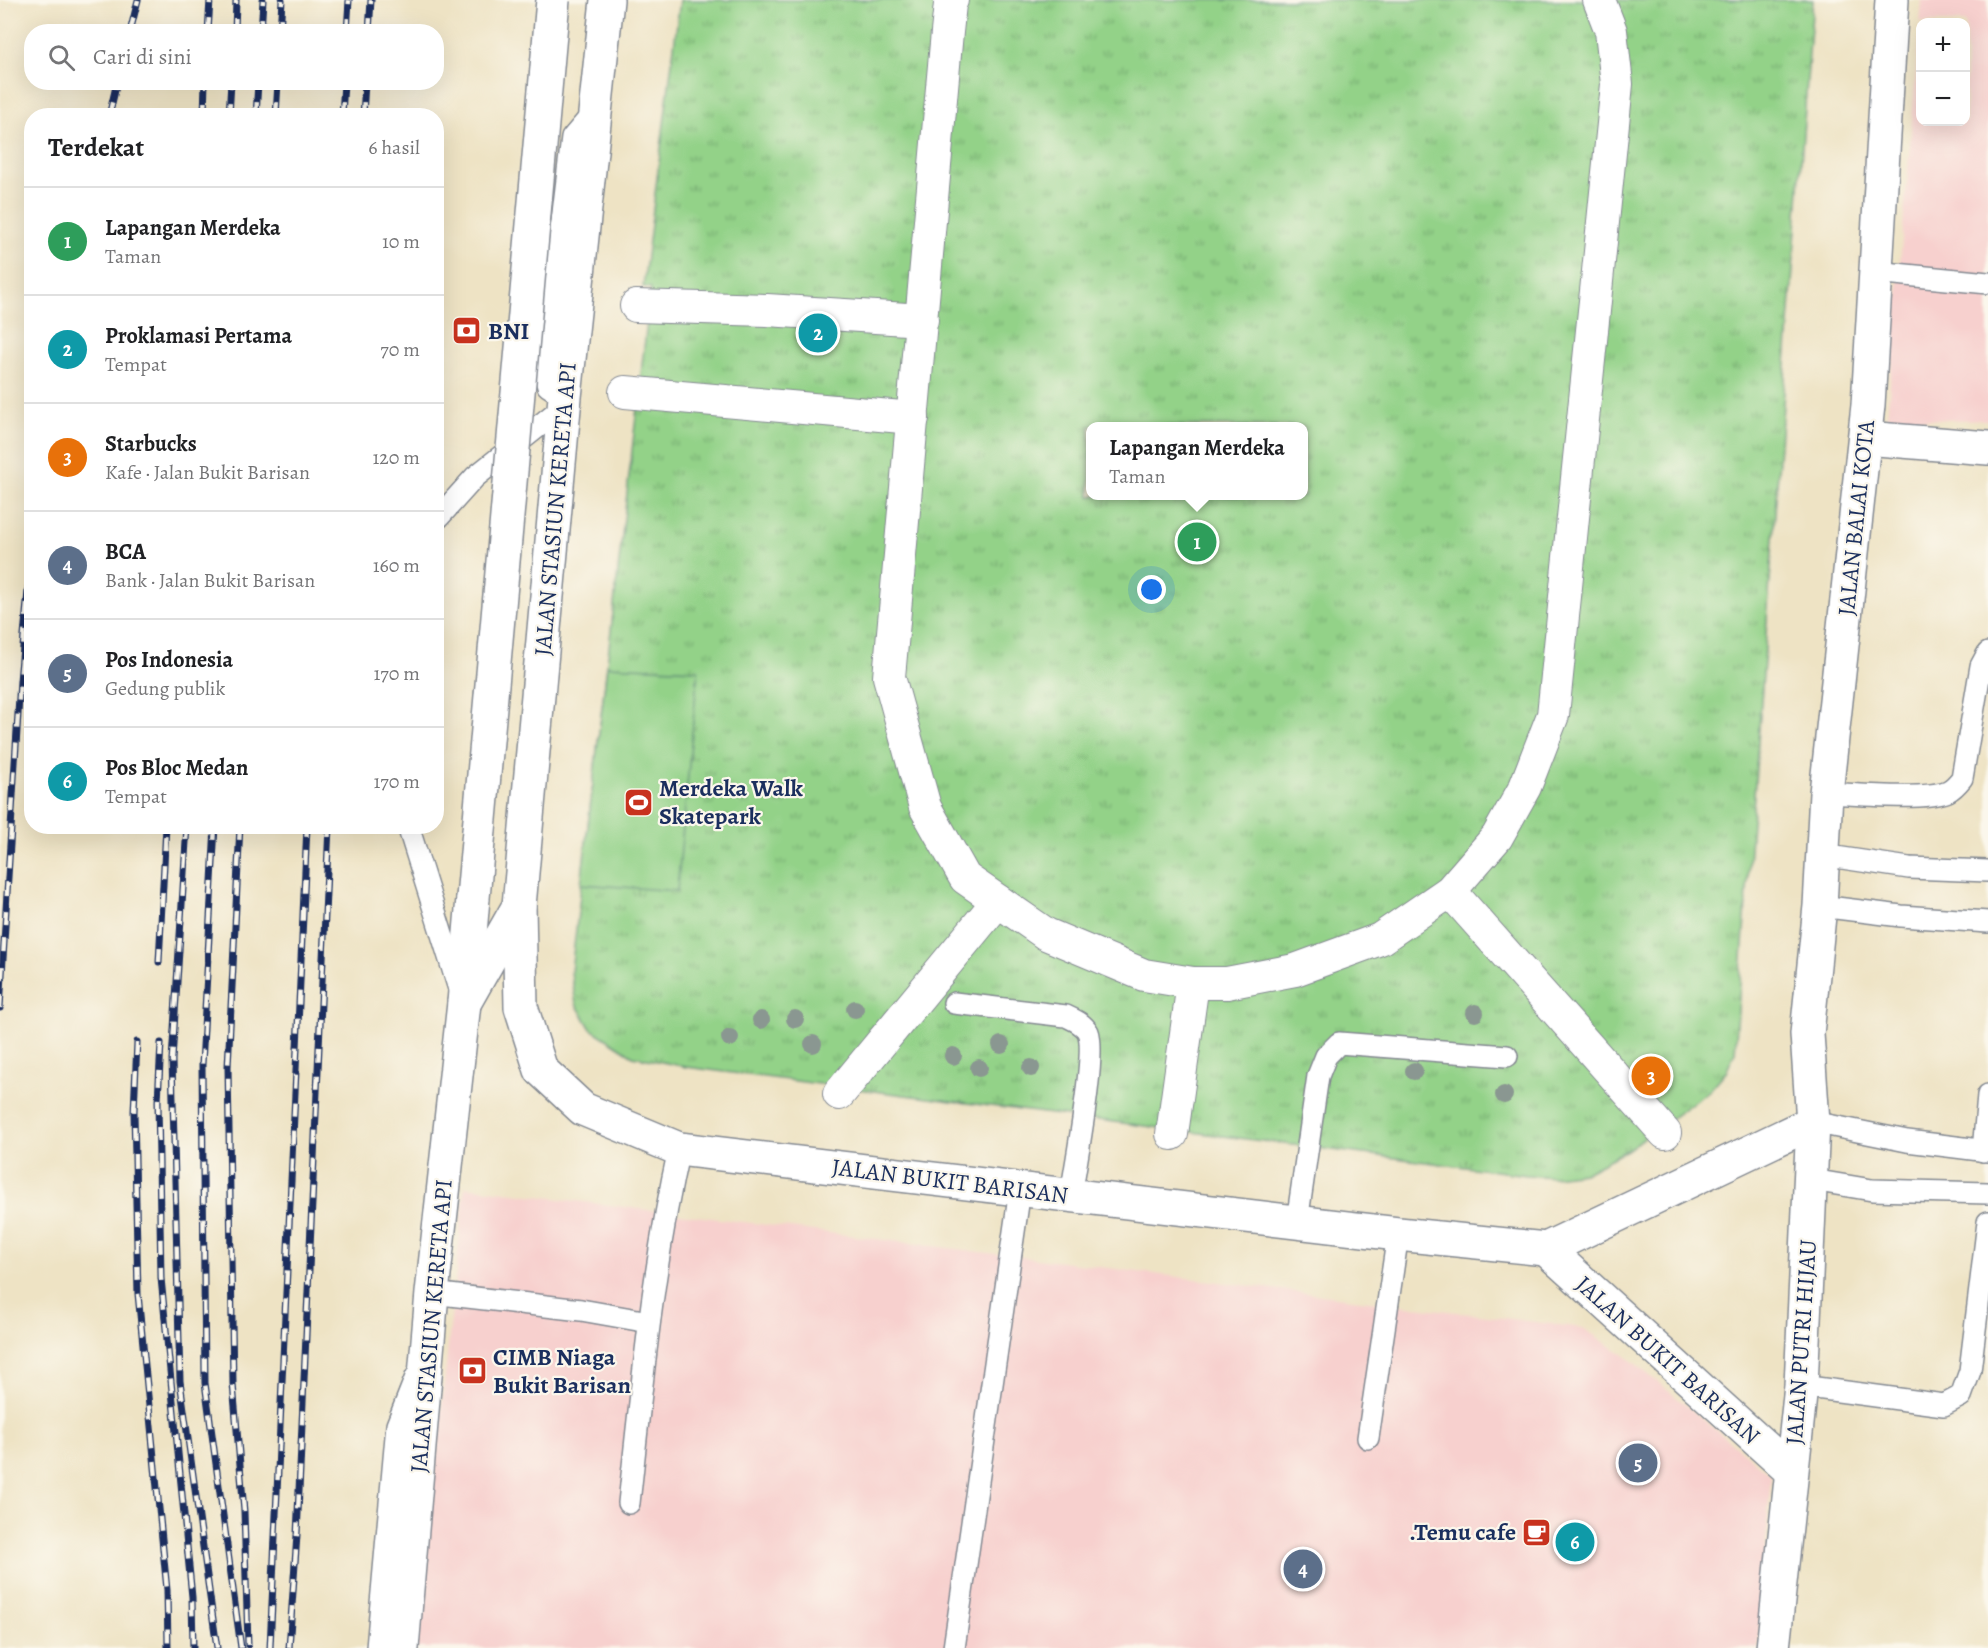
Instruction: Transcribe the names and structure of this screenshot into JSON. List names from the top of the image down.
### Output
{
  "streets": {
    "main road": [
      "JALAN STASIUN KERETA API",
      "JALAN BALAI KOTA",
      "JALAN BUKIT BARISAN",
      "JALAN PUTRI HIJAU"
    ]
  },
  "crossings": [
    ["JALAN STASIUN KERETA API", "JALAN BUKIT BARISAN"],
    ["JALAN BALAI KOTA", "JALAN PUTRI HIJAU"],
    ["JALAN BUKIT BARISAN", "JALAN PUTRI HIJAU"]
  ],
  "places": {
    "bank": ["BNI", "CIMB Niaga Bukit Barisan"],
    "sports": ["Merdeka Walk Skatepark"],
    "cafe": [".Temu cafe"]
  },
  "page": {
    "map_buttons": ["+", "−"],
    "search": "Cari di sini",
    "heading": ["Terdekat", "6 hasil"],
    "list": [
      {
        "mark": "1",
        "name": "Lapangan Merdeka",
        "note": "Taman",
        "value": "10 m"
      },
      {
        "mark": "2",
        "name": "Proklamasi Pertama",
        "note": "Tempat",
        "value": "70 m"
      },
      {
        "mark": "3",
        "name": "Starbucks",
        "note": "Kafe · Jalan Bukit Barisan",
        "value": "120 m"
      },
      {
        "mark": "4",
        "name": "BCA",
        "note": "Bank · Jalan Bukit Barisan",
        "value": "160 m"
      },
      {
        "mark": "5",
        "name": "Pos Indonesia",
        "note": "Gedung publik",
        "value": "170 m"
      },
      {
        "mark": "6",
        "name": "Pos Bloc Medan",
        "note": "Tempat",
        "value": "170 m"
      }
    ],
    "pins": [
      "2",
      "1",
      "3",
      "5",
      "6",
      "4"
    ],
    "popup": ["Lapangan Merdeka", "Taman"]
  }
}
